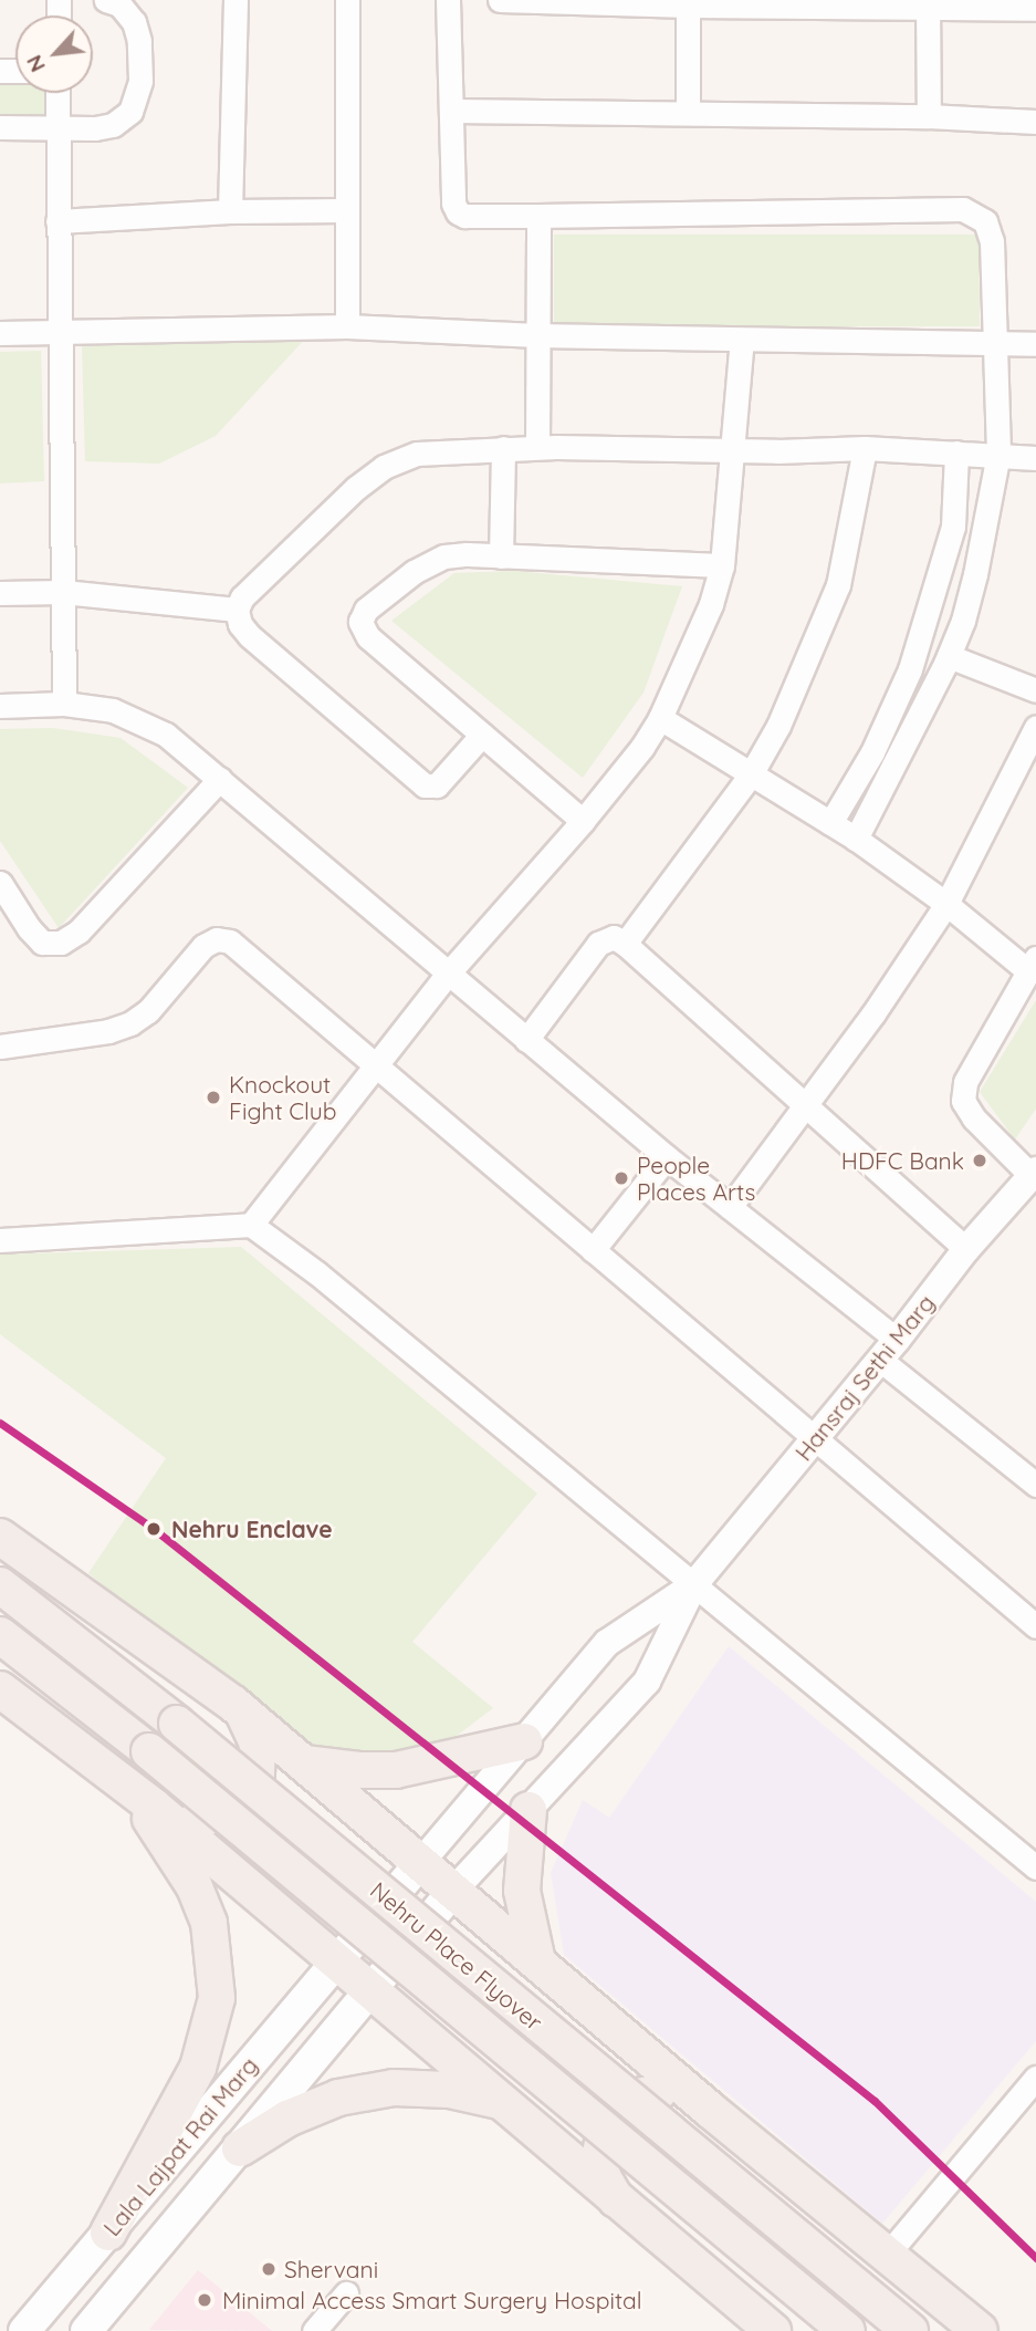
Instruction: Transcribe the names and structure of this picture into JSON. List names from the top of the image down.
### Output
{
  "streets": {
    "main road": ["Nehru Place Flyover", "Lala Lajpat Rai Marg"],
    "street": ["Hansraj Sethi Marg"]
  },
  "crossings": [
    ["Hansraj Sethi Marg", "Lala Lajpat Rai Marg"]
  ],
  "places": [
    "Knockout Fight Club",
    "HDFC Bank",
    "People Places Arts",
    "Nehru Enclave",
    "Shervani",
    "Minimal Access Smart Surgery Hospital"
  ],
  "north": "bottom left"
}
